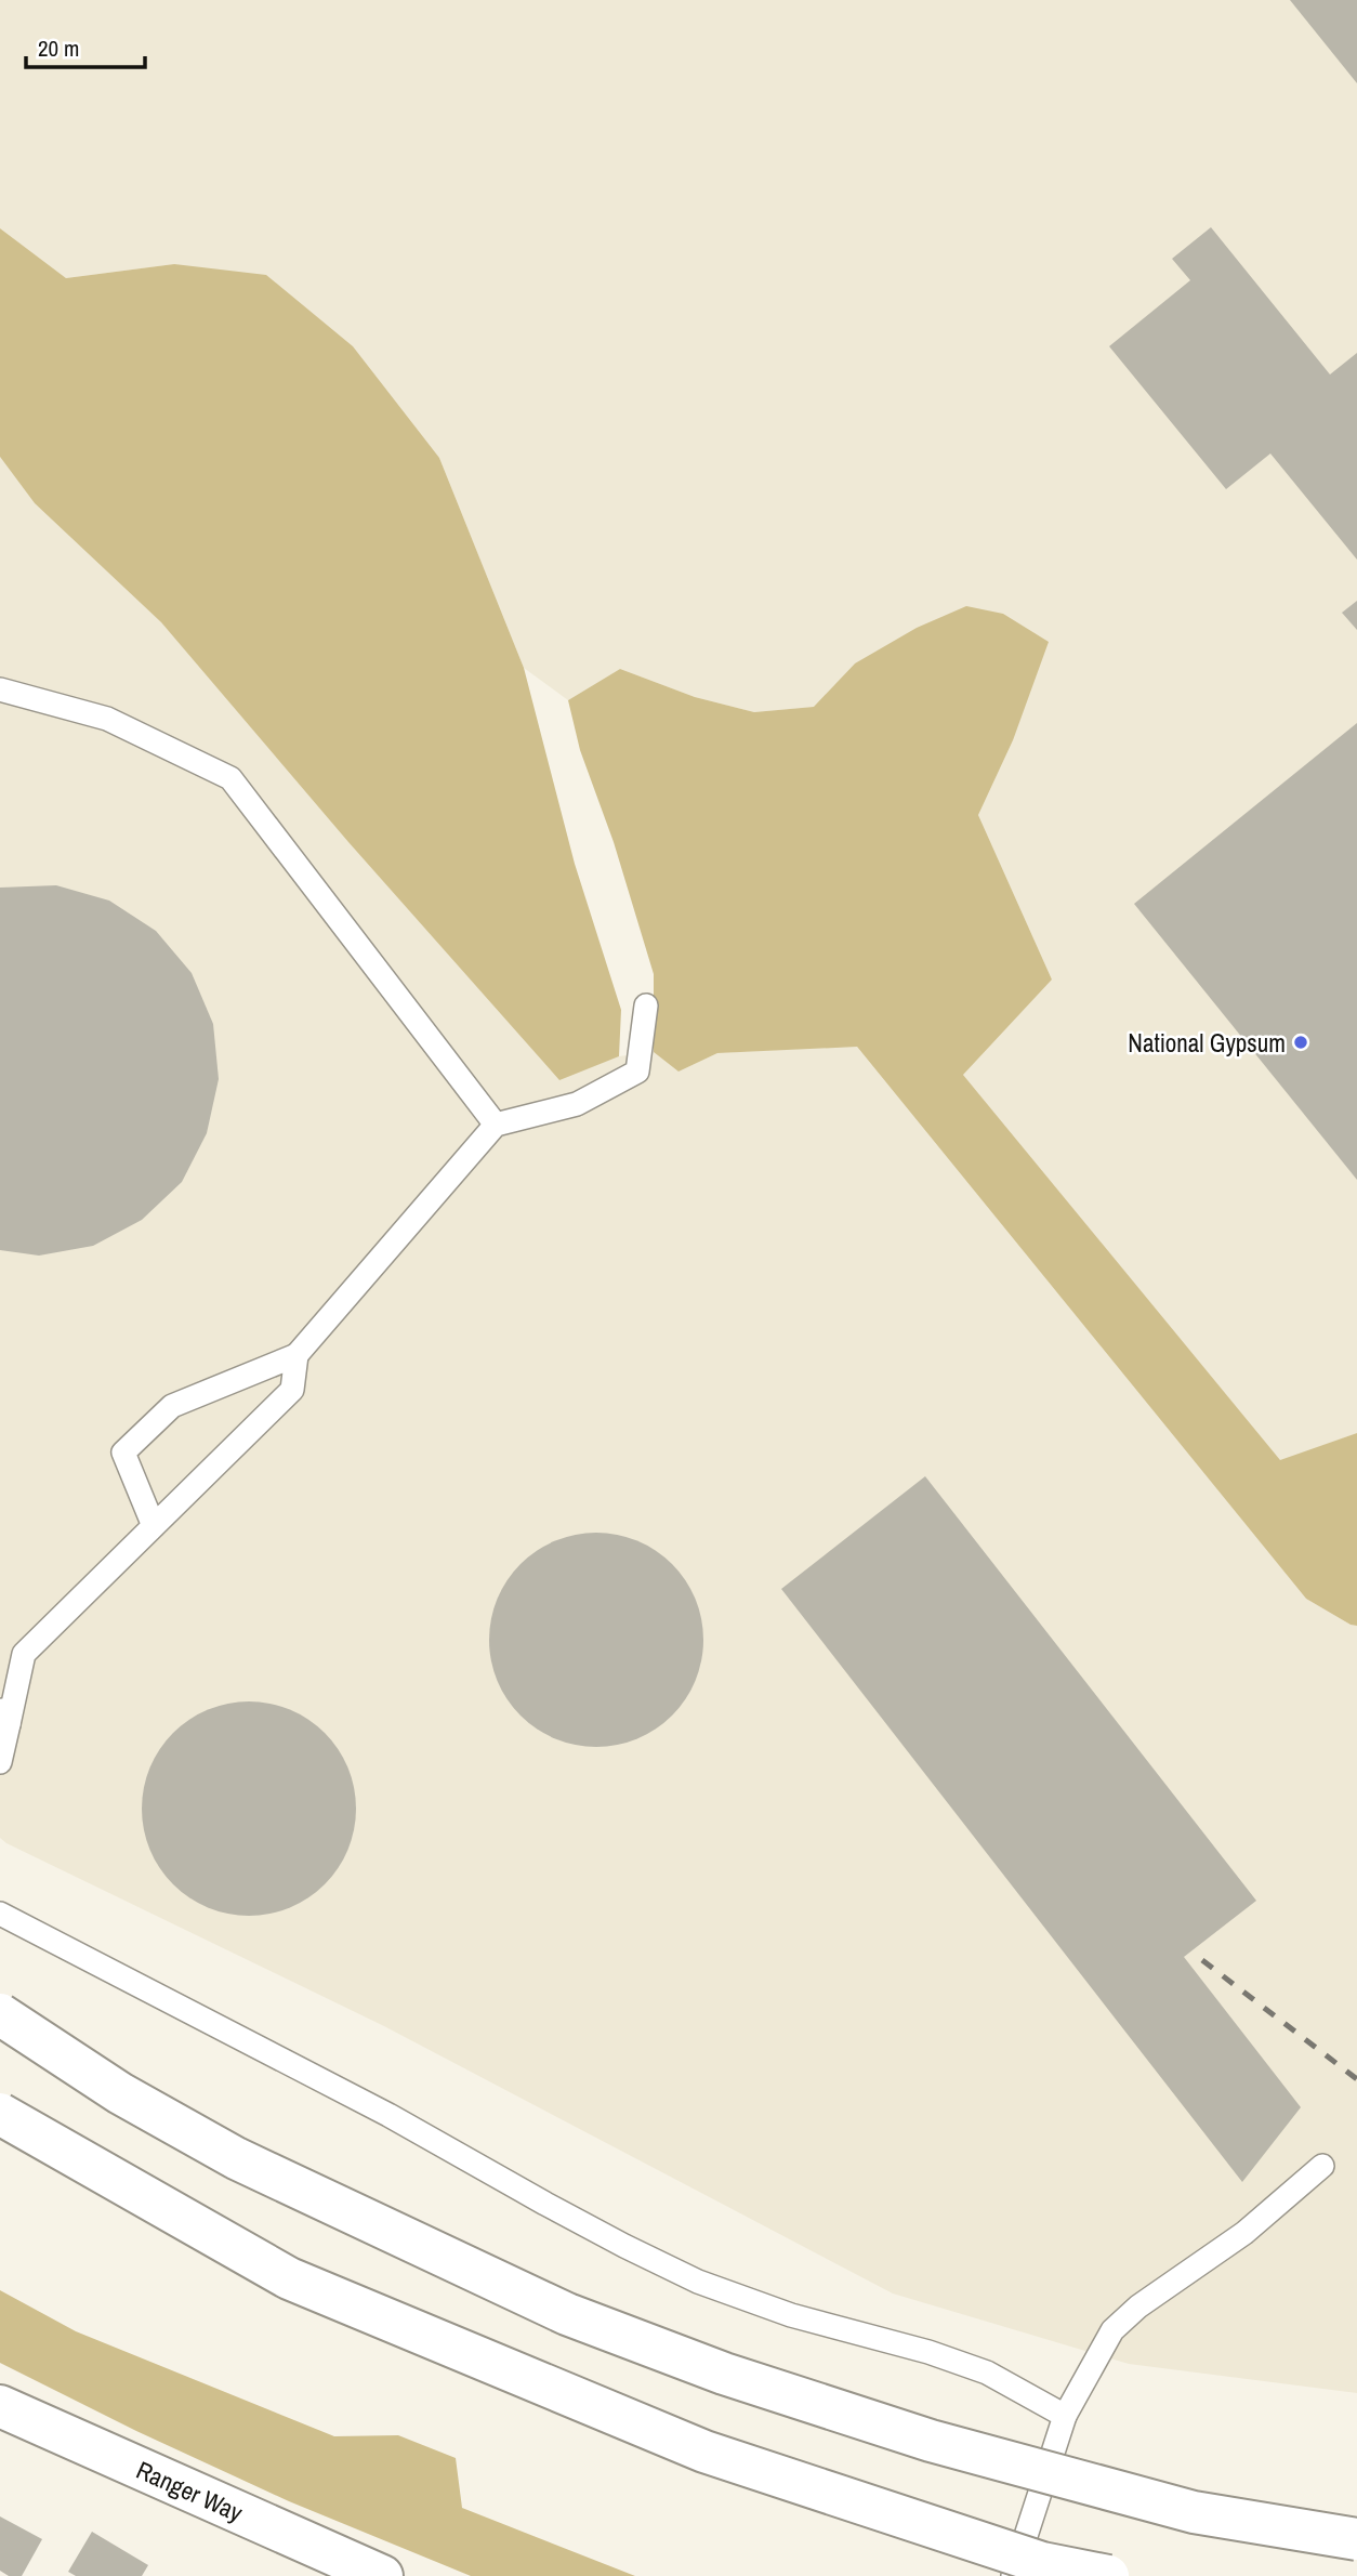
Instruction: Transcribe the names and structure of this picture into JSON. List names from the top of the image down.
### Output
{
  "streets": {
    "main road": ["Ranger Way"]
  },
  "places": ["National Gypsum"],
  "scale_bar": "20 m"
}
